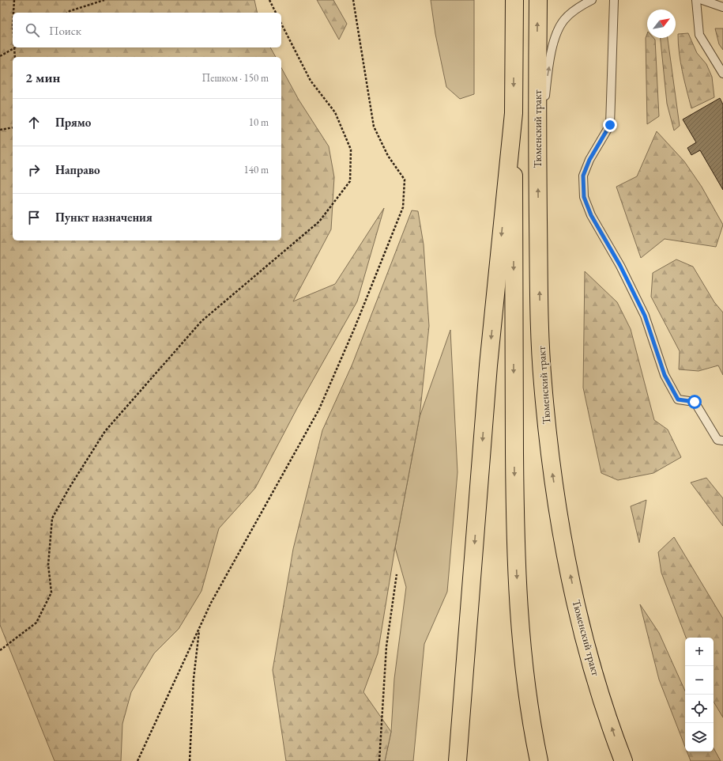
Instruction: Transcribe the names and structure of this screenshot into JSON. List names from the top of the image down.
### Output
{
  "streets": {
    "main road": ["Тюменский тракт"]
  },
  "north": "top right",
  "page": {
    "search": "Поиск",
    "heading": ["2 мин", "Пешком · 150 m"],
    "list": [
      ["Прямо", "10 m"],
      ["Направо", "140 m"],
      "Пункт назначения"
    ],
    "map_buttons": ["+", "−"]
  }
}
